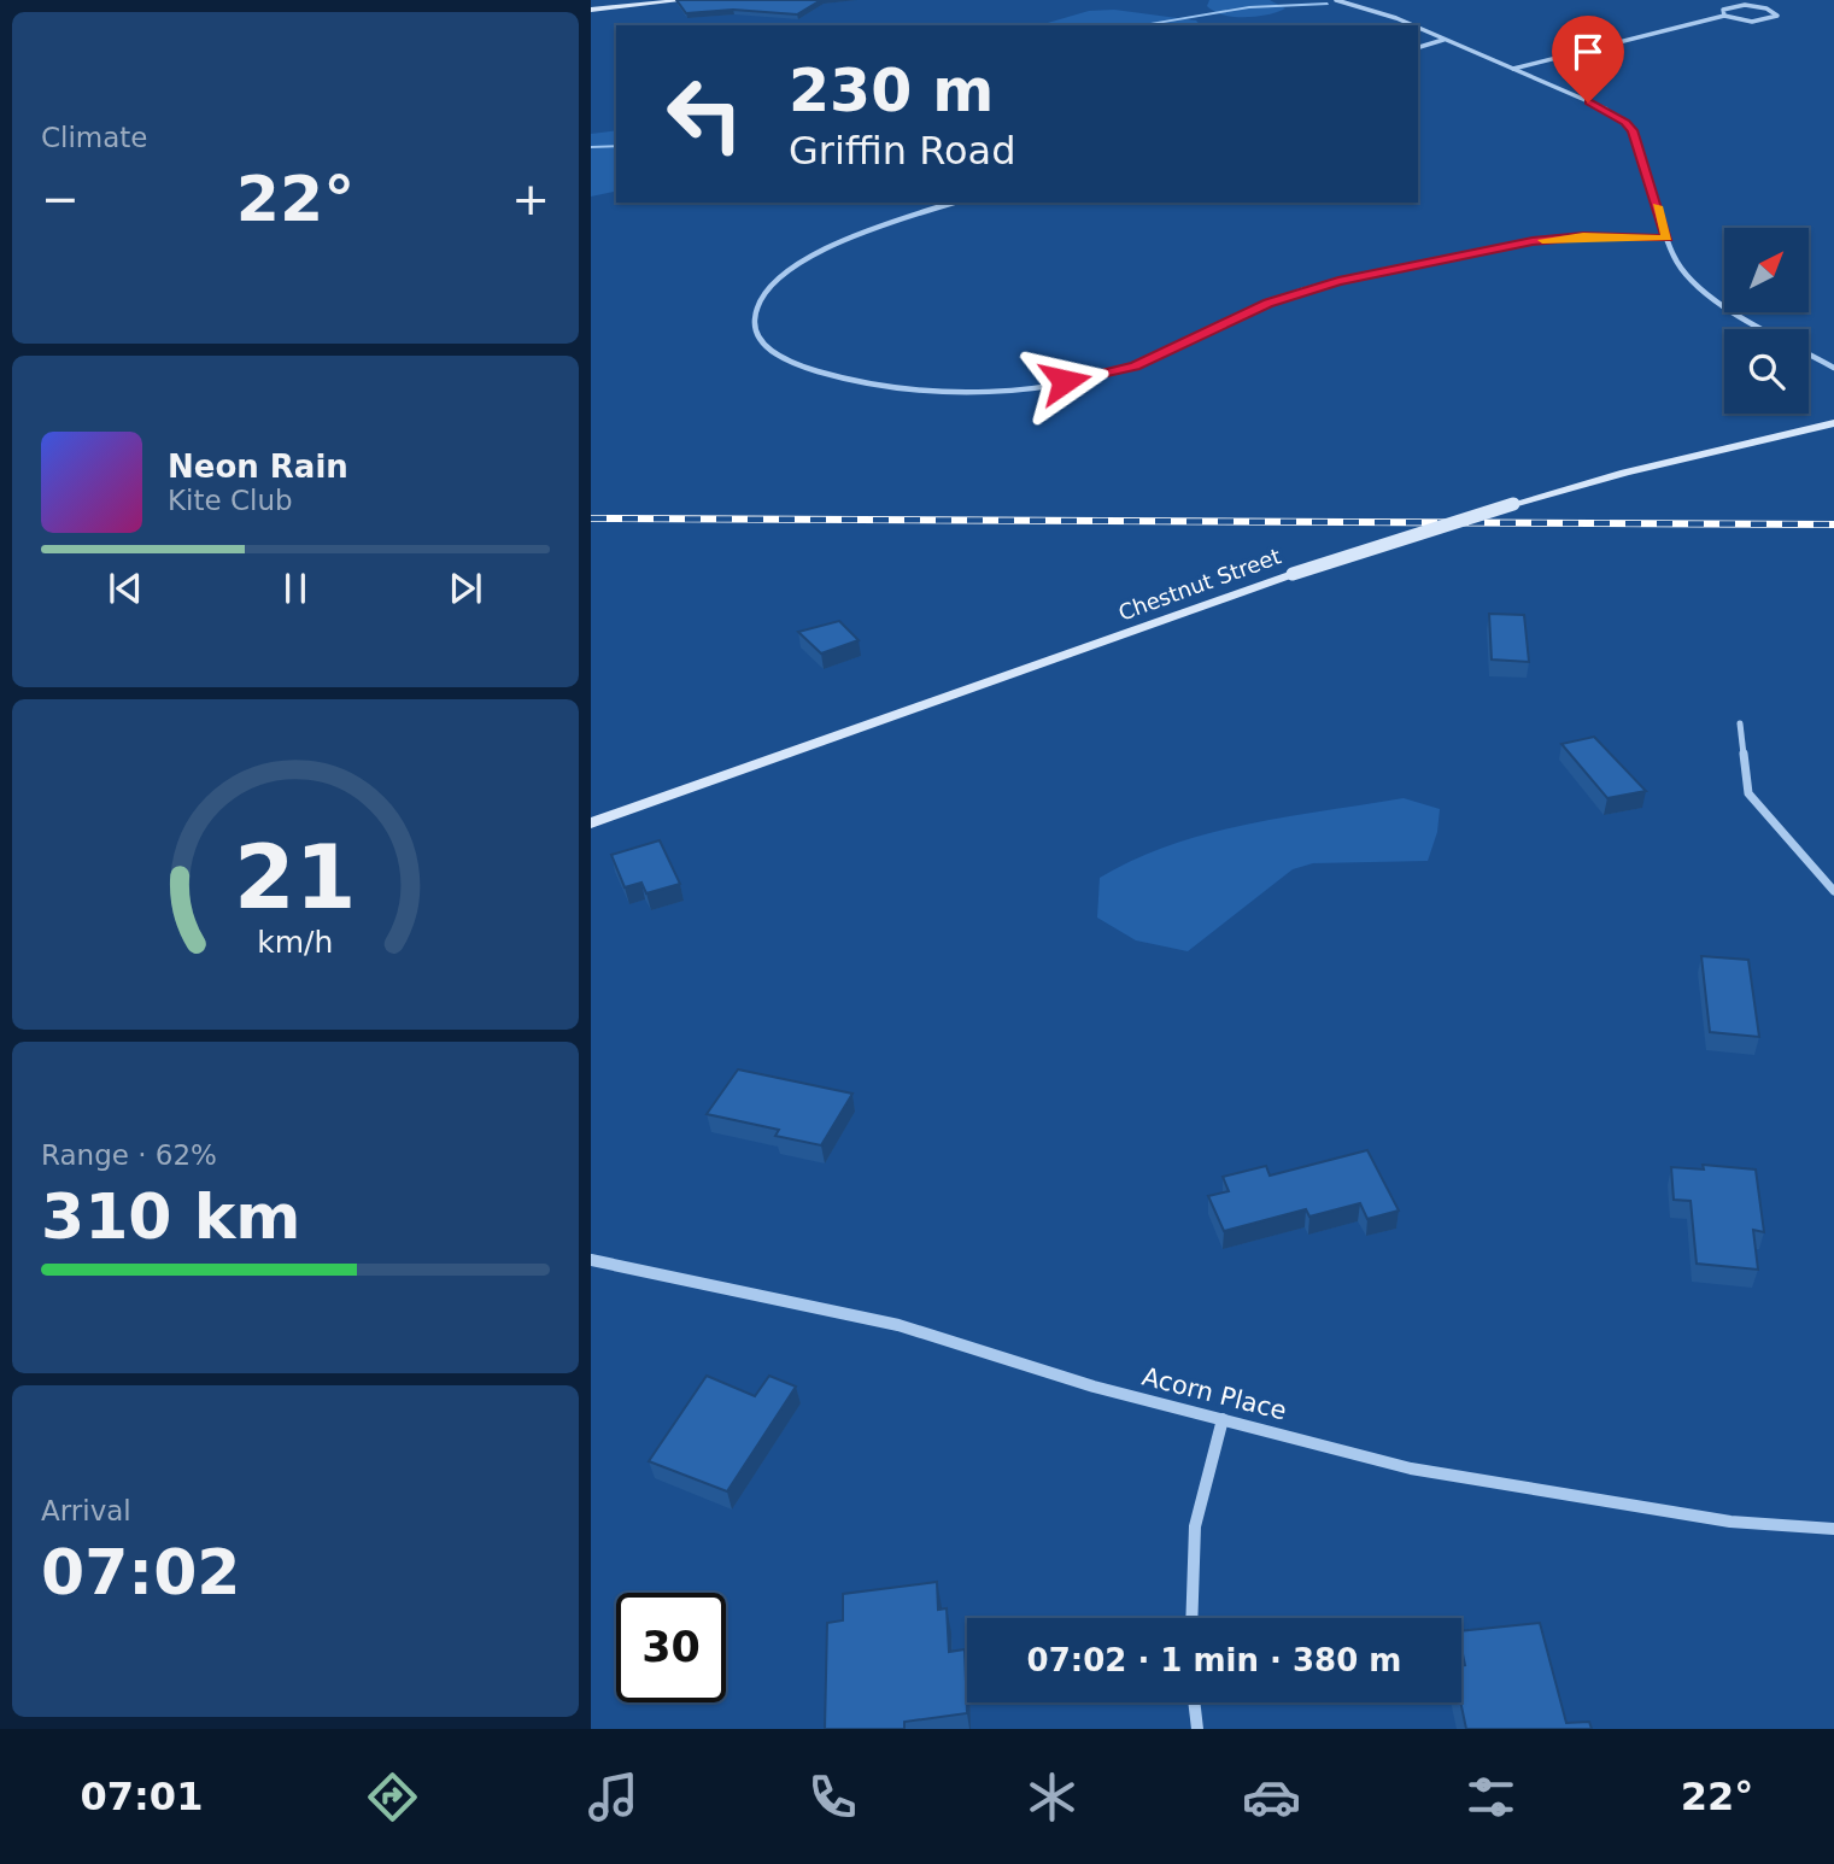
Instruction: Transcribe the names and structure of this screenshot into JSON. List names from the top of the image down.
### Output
{
  "streets": {
    "main road": ["Chestnut Street"],
    "street": ["Acorn Place"]
  },
  "north": "top right",
  "page": {
    "tile": [
      "Climate",
      ["Range · 62%", "310 km"],
      ["Arrival", "07:02"]
    ],
    "turn": ["230 m", "Griffin Road"],
    "heat": ["−", "22°", "+"],
    "song": ["Neon Rain", "Kite Club"],
    "limit": "30",
    "trip": "07:02 · 1 min · 380 m",
    "tabs": ["07:01", "22°"],
    "gauge": ["21", "km/h"]
  }
}
